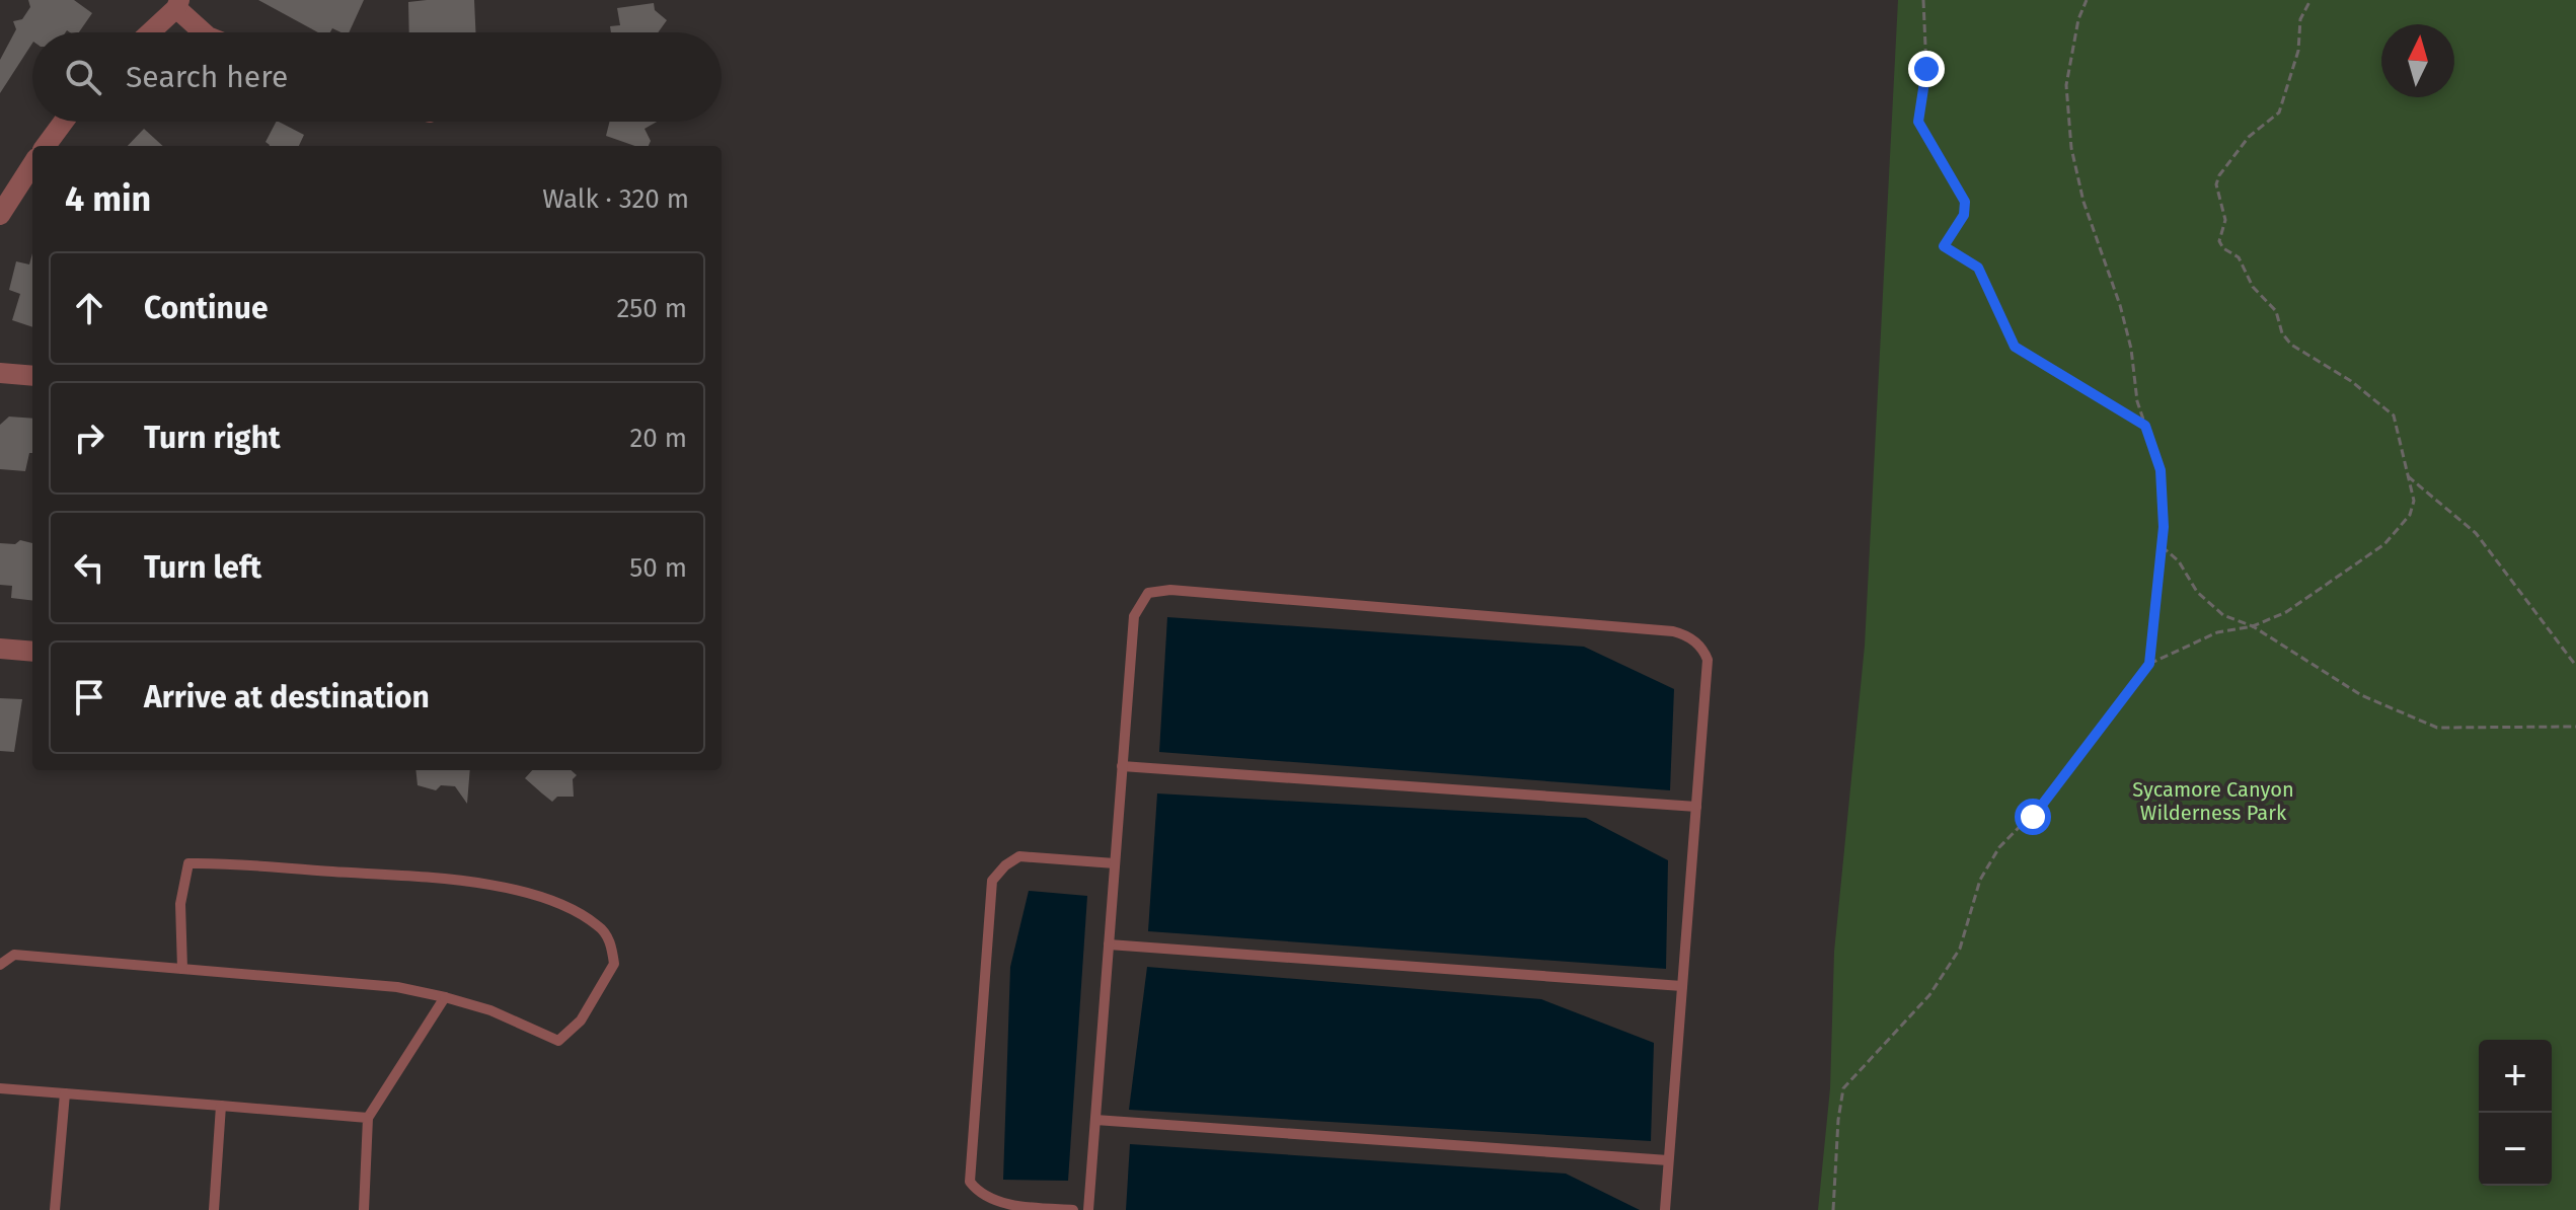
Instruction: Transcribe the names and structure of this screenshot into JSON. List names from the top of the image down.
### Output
{
  "parks": ["Sycamore Canyon Wilderness Park"],
  "north": "top",
  "page": {
    "search": "Search here",
    "heading": ["4 min", "Walk · 320 m"],
    "list": [
      ["Continue", "250 m"],
      ["Turn right", "20 m"],
      ["Turn left", "50 m"],
      "Arrive at destination"
    ],
    "map_buttons": ["+", "−"]
  }
}
